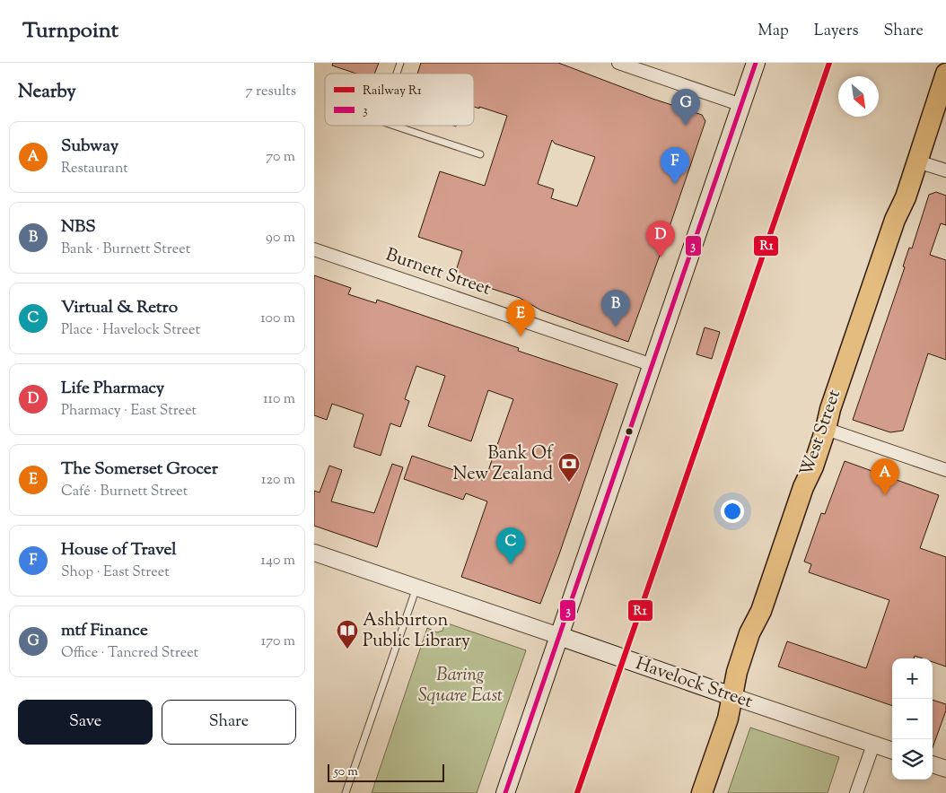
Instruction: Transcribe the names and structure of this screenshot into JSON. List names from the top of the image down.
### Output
{
  "streets": {
    "highway": ["West Street"],
    "main road": ["Havelock Street"],
    "street": ["Burnett Street"]
  },
  "crossings": [
    ["West Street", "Havelock Street"]
  ],
  "parks": ["Baring Square East"],
  "places": {
    "bank": ["Bank Of New Zealand"],
    "library": ["Ashburton Public Library"]
  },
  "lines": ["rail line R1", "transit line 3"],
  "legend": ["Railway R1", "3"],
  "scale_bar": "50 m",
  "north": "bottom right",
  "page": {
    "header": "Turnpoint",
    "nav": ["Map", "Layers", "Share"],
    "heading": ["Nearby", "7 results"],
    "pins": [
      "G",
      "F",
      "D",
      "B",
      "E",
      "A",
      "C"
    ],
    "list": [
      {
        "mark": "A",
        "name": "Subway",
        "note": "Restaurant",
        "value": "70 m"
      },
      {
        "mark": "B",
        "name": "NBS",
        "note": "Bank · Burnett Street",
        "value": "90 m"
      },
      {
        "mark": "C",
        "name": "Virtual & Retro",
        "note": "Place · Havelock Street",
        "value": "100 m"
      },
      {
        "mark": "D",
        "name": "Life Pharmacy",
        "note": "Pharmacy · East Street",
        "value": "110 m"
      },
      {
        "mark": "E",
        "name": "The Somerset Grocer",
        "note": "Café · Burnett Street",
        "value": "120 m"
      },
      {
        "mark": "F",
        "name": "House of Travel",
        "note": "Shop · East Street",
        "value": "140 m"
      },
      {
        "mark": "G",
        "name": "mtf Finance",
        "note": "Office · Tancred Street",
        "value": "170 m"
      }
    ],
    "map_buttons": ["+", "−"],
    "buttons": ["Save", "Share"],
    "scale": "50 m"
  }
}
